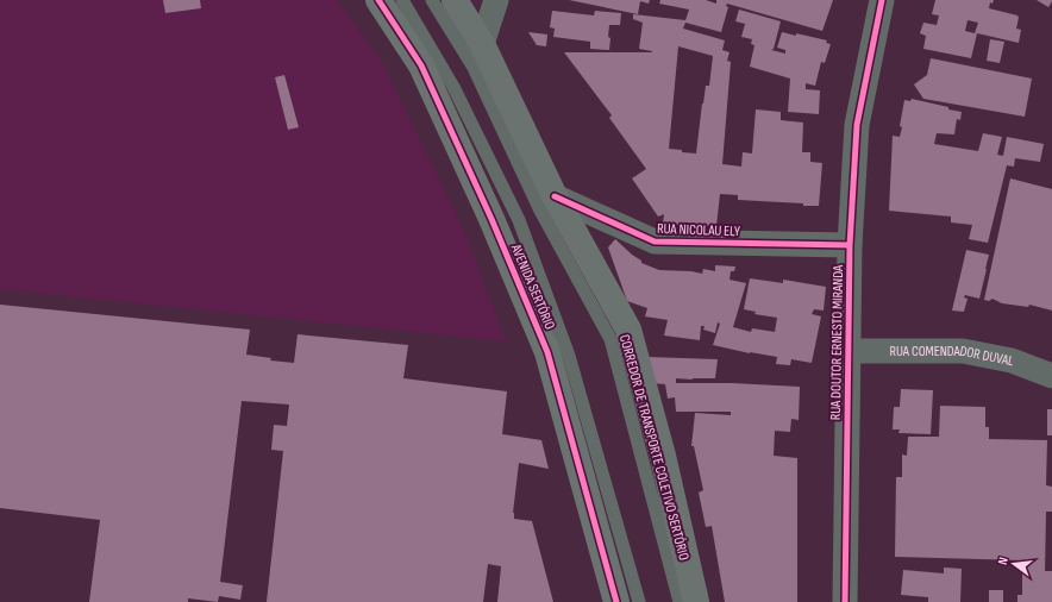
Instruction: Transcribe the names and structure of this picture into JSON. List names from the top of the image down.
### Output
{
  "streets": {
    "main road": ["AVENIDA SERTÓRIO"],
    "street": ["RUA NICOLAU ELY", "RUA DOUTOR ERNESTO MIRANDA", "RUA COMENDADOR DUVAL"],
    "lane": ["CORREDOR DE TRANSPORTE COLETIVO SERTÓRIO"]
  },
  "crossings": [
    ["RUA NICOLAU ELY", "RUA DOUTOR ERNESTO MIRANDA"],
    ["RUA DOUTOR ERNESTO MIRANDA", "RUA COMENDADOR DUVAL"]
  ],
  "north": "left"
}
